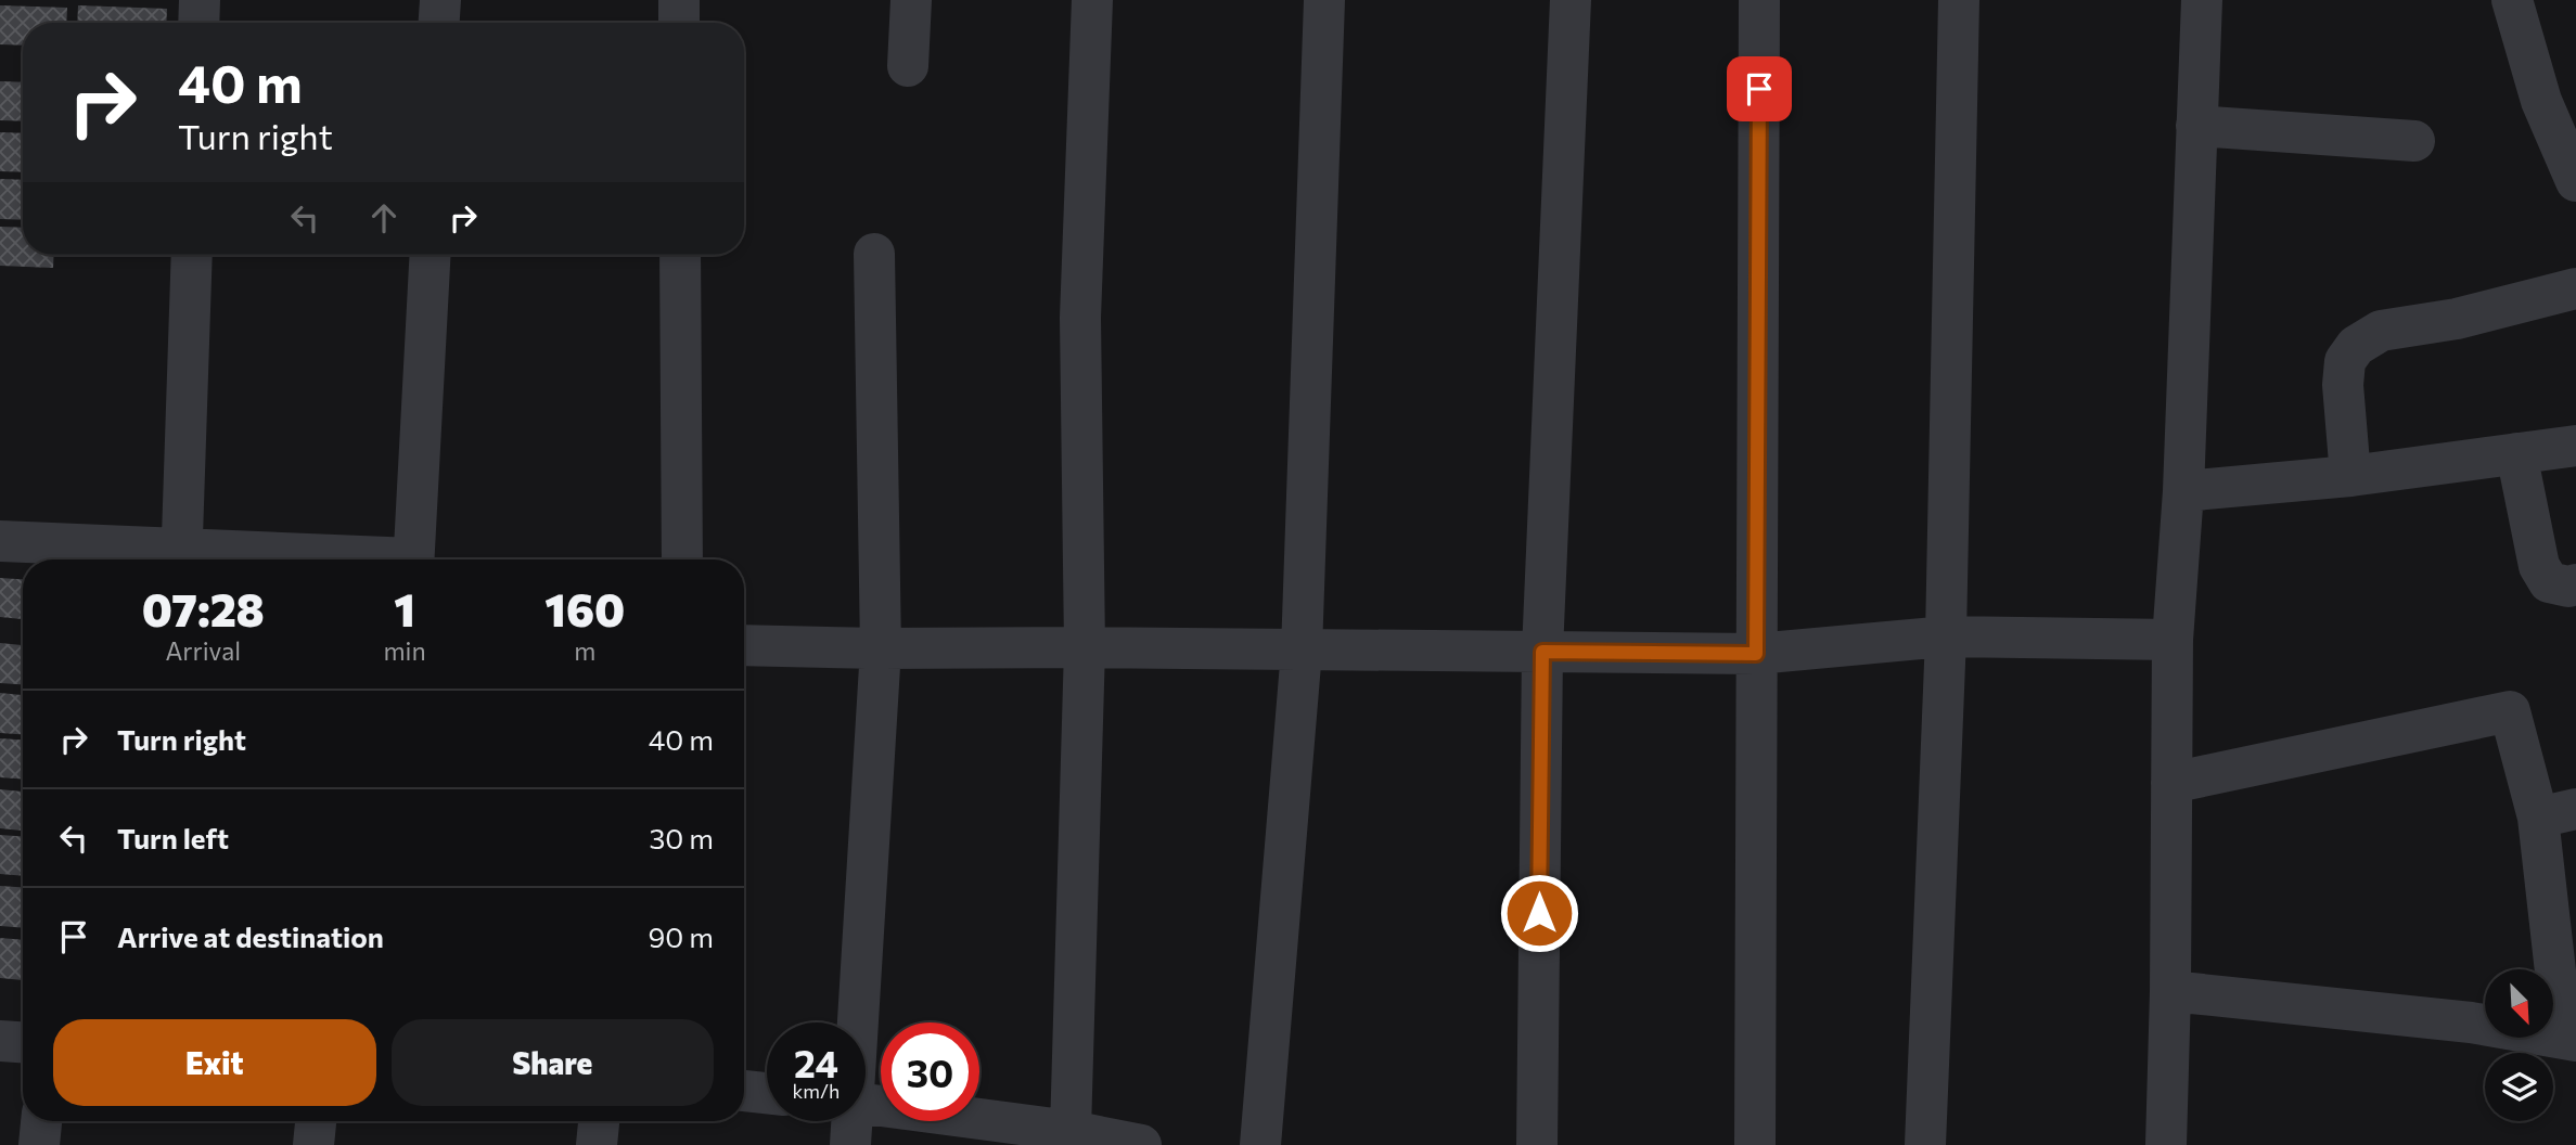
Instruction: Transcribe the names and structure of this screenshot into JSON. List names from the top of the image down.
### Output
{
  "north": "bottom right",
  "page": {
    "turn": ["40 m", "Turn right"],
    "eta": [
      "07:28",
      "Arrival",
      "1",
      "min",
      "160",
      "m"
    ],
    "list": [
      {
        "name": "Turn right",
        "value": "40 m"
      },
      {
        "name": "Turn left",
        "value": "30 m"
      },
      {
        "name": "Arrive at destination",
        "value": "90 m"
      }
    ],
    "buttons": ["Exit", "Share"],
    "speed": "24 km/h",
    "limit": "30"
  }
}
